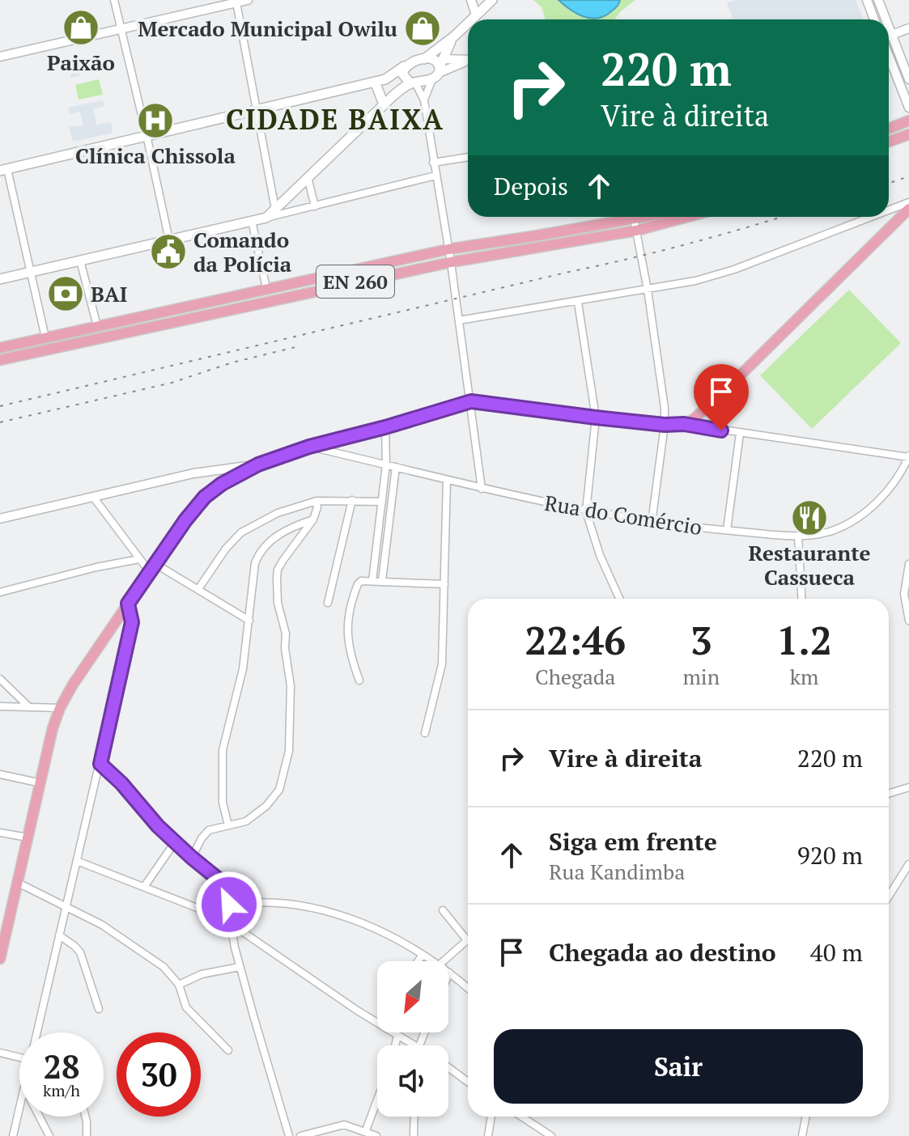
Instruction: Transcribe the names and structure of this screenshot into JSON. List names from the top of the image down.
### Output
{
  "streets": {
    "main road": ["EN 260"],
    "street": ["Rua do Comércio"]
  },
  "districts": ["CIDADE BAIXA"],
  "places": {
    "shop": ["Paixão", "Mercado Municipal Owilu"],
    "hospital": ["Clínica Chissola"],
    "public building": ["Comando da Polícia"],
    "bank": ["BAI"],
    "restaurant": ["Restaurante Cassueca"]
  },
  "north": "bottom left",
  "page": {
    "turn": ["220 m", "Vire à direita"],
    "then": "Depois",
    "eta": [
      "22:46",
      "Chegada",
      "3",
      "min",
      "1.2",
      "km"
    ],
    "list": [
      {
        "name": "Vire à direita",
        "value": "220 m"
      },
      {
        "name": "Siga em frente",
        "note": "Rua Kandimba",
        "value": "920 m"
      },
      {
        "name": "Chegada ao destino",
        "value": "40 m"
      }
    ],
    "buttons": "Sair",
    "speed": "28 km/h",
    "limit": "30"
  }
}
